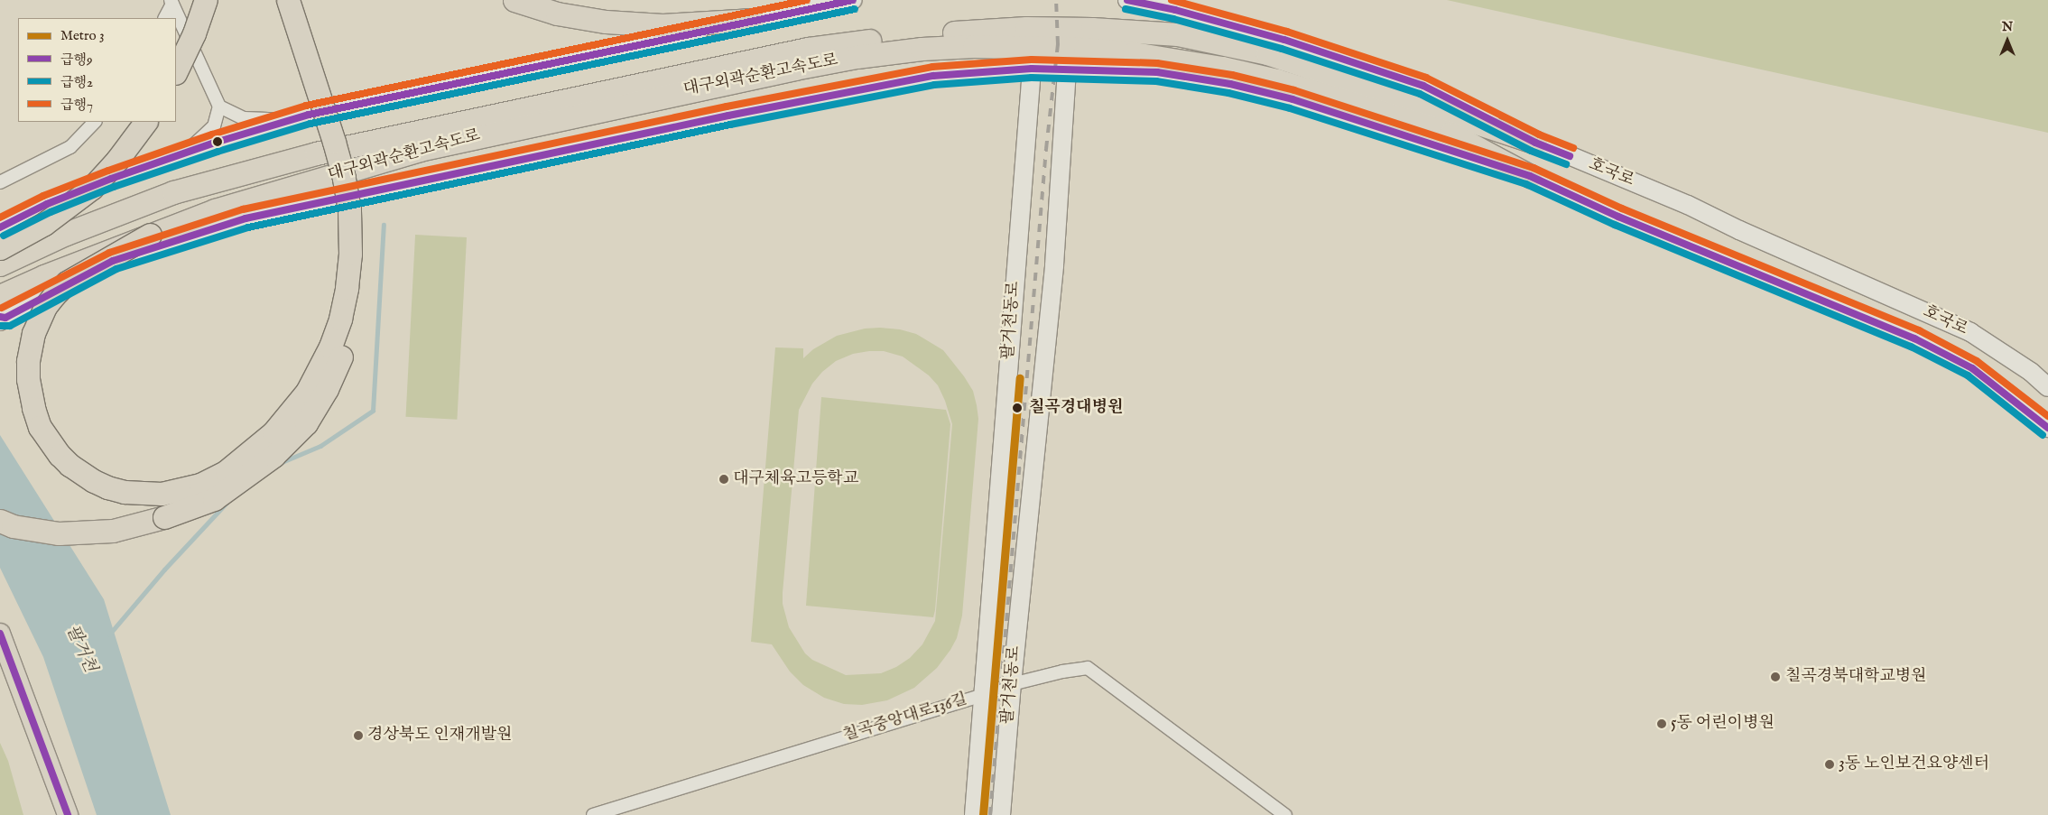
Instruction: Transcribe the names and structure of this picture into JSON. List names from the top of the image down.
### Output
{
  "streets": {
    "highway": ["대구외곽순환고속도로"],
    "main road": ["호국로", "팔거천동로"],
    "street": ["칠곡중앙대로136길"]
  },
  "crossings": [
    ["대구외곽순환고속도로", "호국로"],
    ["호국로", "팔거천동로"],
    ["팔거천동로", "칠곡중앙대로136길"]
  ],
  "water": ["팔거천"],
  "places": [
    "칠곡경대병원",
    "대구체육고등학교",
    "칠곡경북대학교병원",
    "5동 어린이병원",
    "경상북도 인재개발원",
    "3동 노인보건요양센터"
  ],
  "lines": [
    "transit line 급행9",
    "transit line 급행7",
    "transit line 급행2",
    "metro line 3"
  ],
  "legend": [
    "Metro 3",
    "급행9",
    "급행2",
    "급행7"
  ],
  "north": "top"
}
